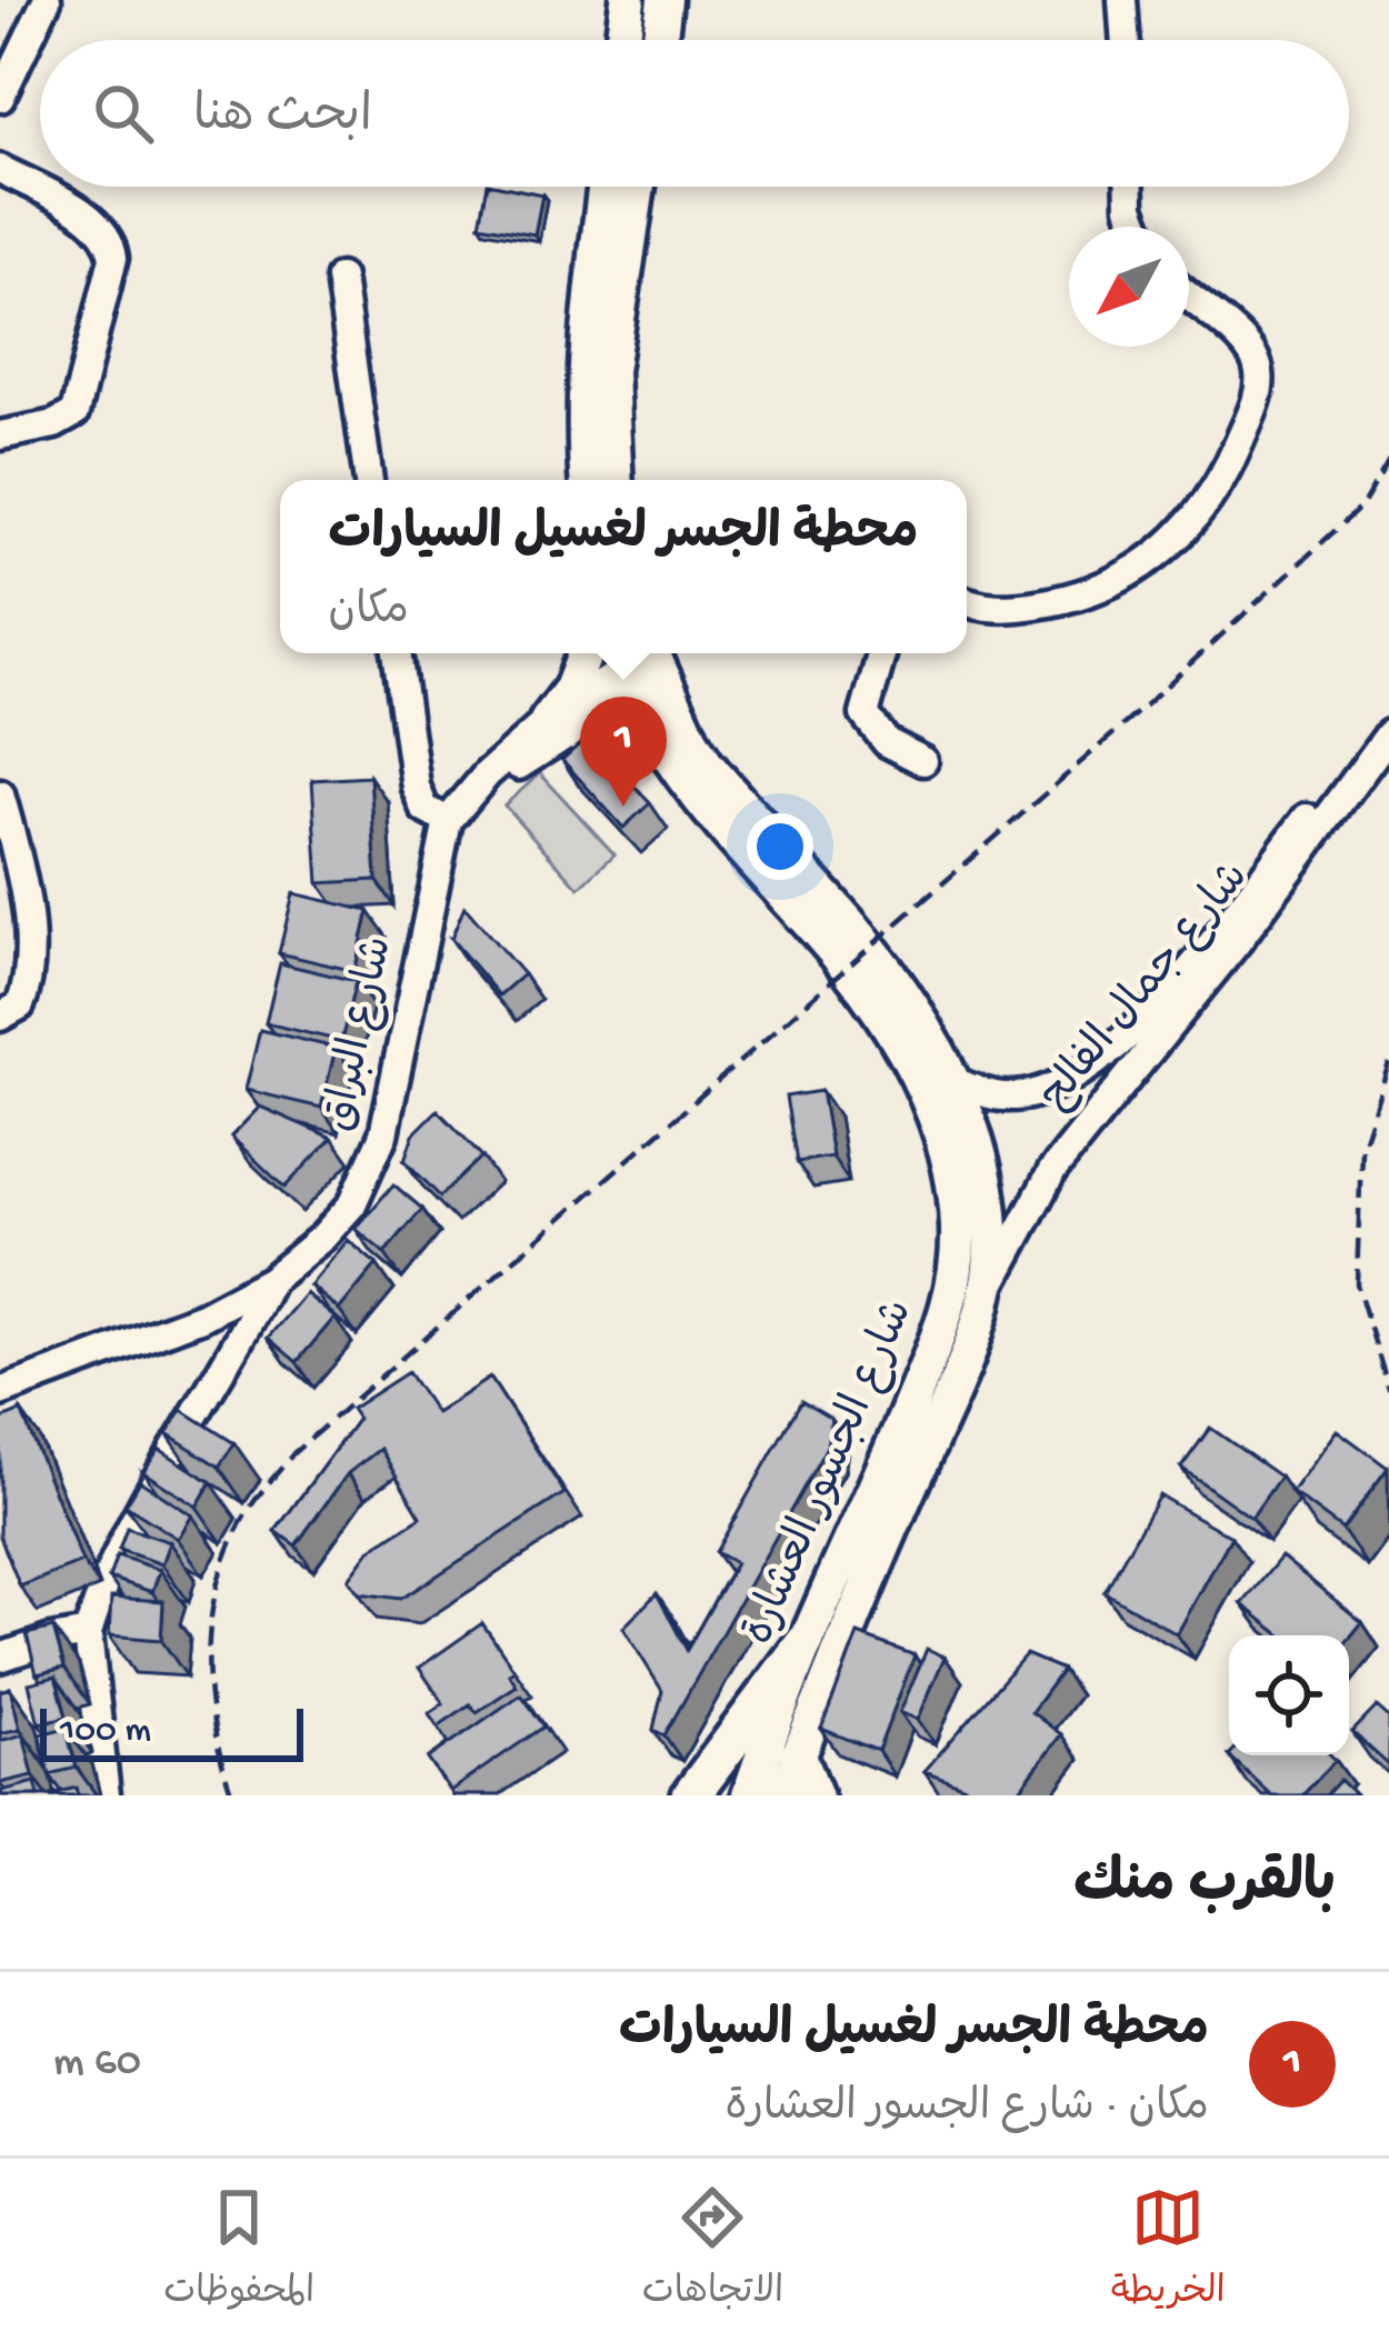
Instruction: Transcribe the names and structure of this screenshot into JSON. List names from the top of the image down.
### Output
{
  "streets": {
    "main road": ["شارع الجسور العشارة"],
    "street": ["شارع جمال الفالح", "شارع البراق"]
  },
  "crossings": [
    ["شارع جمال الفالح", "شارع الجسور العشارة"],
    ["شارع البراق", "شارع الجسور العشارة"]
  ],
  "scale_bar": "100 m",
  "north": "bottom left",
  "page": {
    "search": "ابحث هنا",
    "popup": ["محطة الجسر لغسيل السيارات", "مكان"],
    "pins": "1",
    "scale": "100 m",
    "heading": "بالقرب منك",
    "list": [
      {
        "mark": "1",
        "name": "محطة الجسر لغسيل السيارات",
        "note": "مكان · شارع الجسور العشارة",
        "value": "60 m"
      }
    ],
    "nav": ["الخريطة", "الاتجاهات", "المحفوظات"]
  }
}
